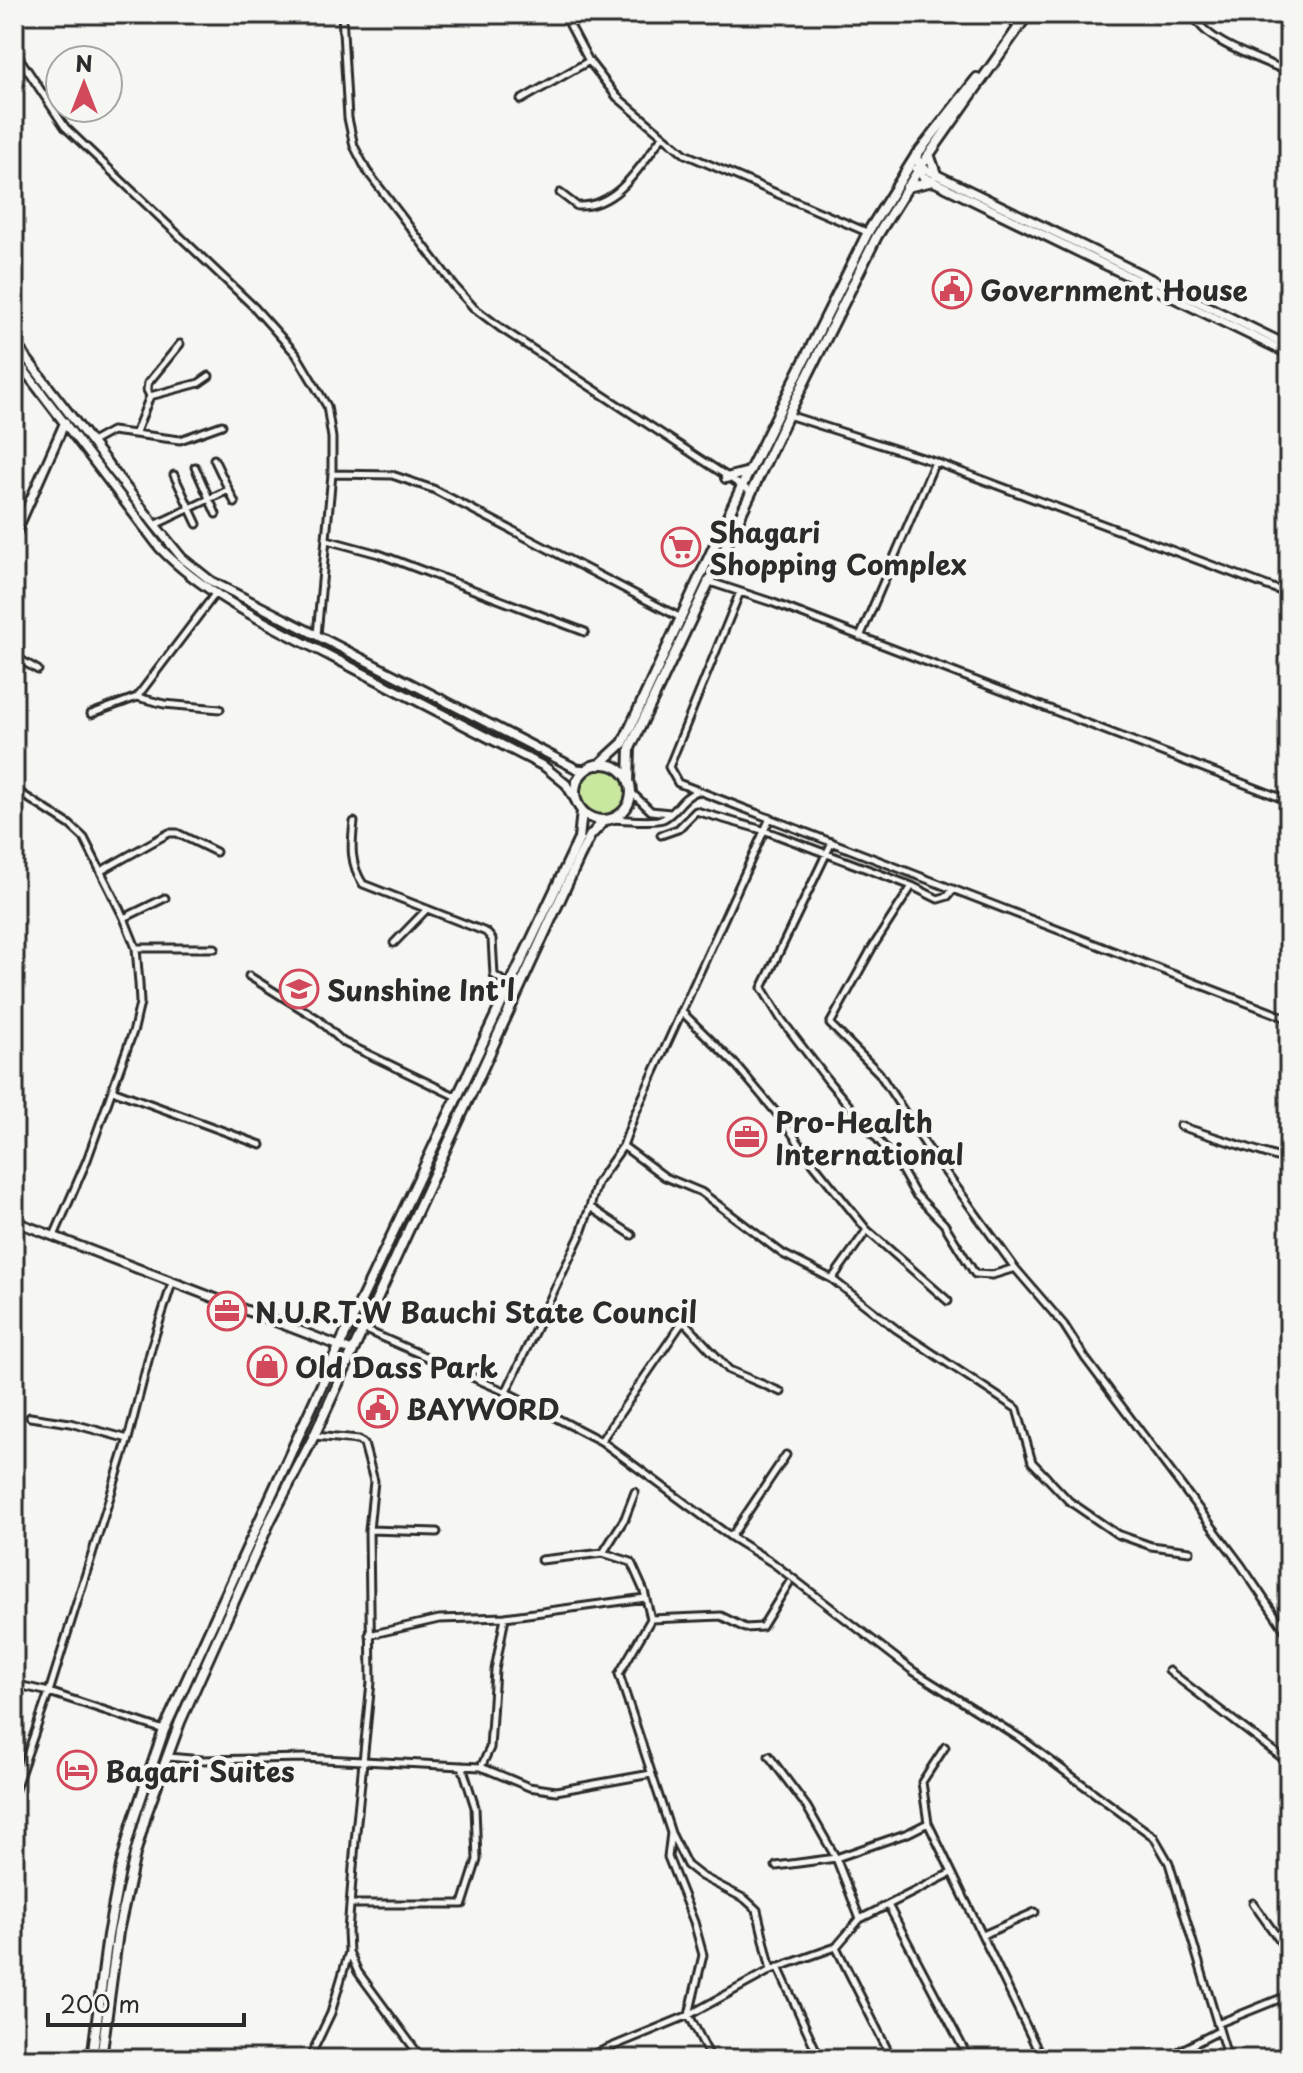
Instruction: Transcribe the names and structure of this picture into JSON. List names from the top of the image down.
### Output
{
  "places": {
    "public building": ["Government House", "BAYWORD"],
    "supermarket": ["Shagari Shopping Complex"],
    "school or university": ["Sunshine Int'l"],
    "office": ["Pro-Health International", "N.U.R.T.W Bauchi State Council"],
    "shop": ["Old Dass Park"],
    "hotel": ["Bagari Suites"]
  },
  "scale_bar": "200 m",
  "north": "top"
}
